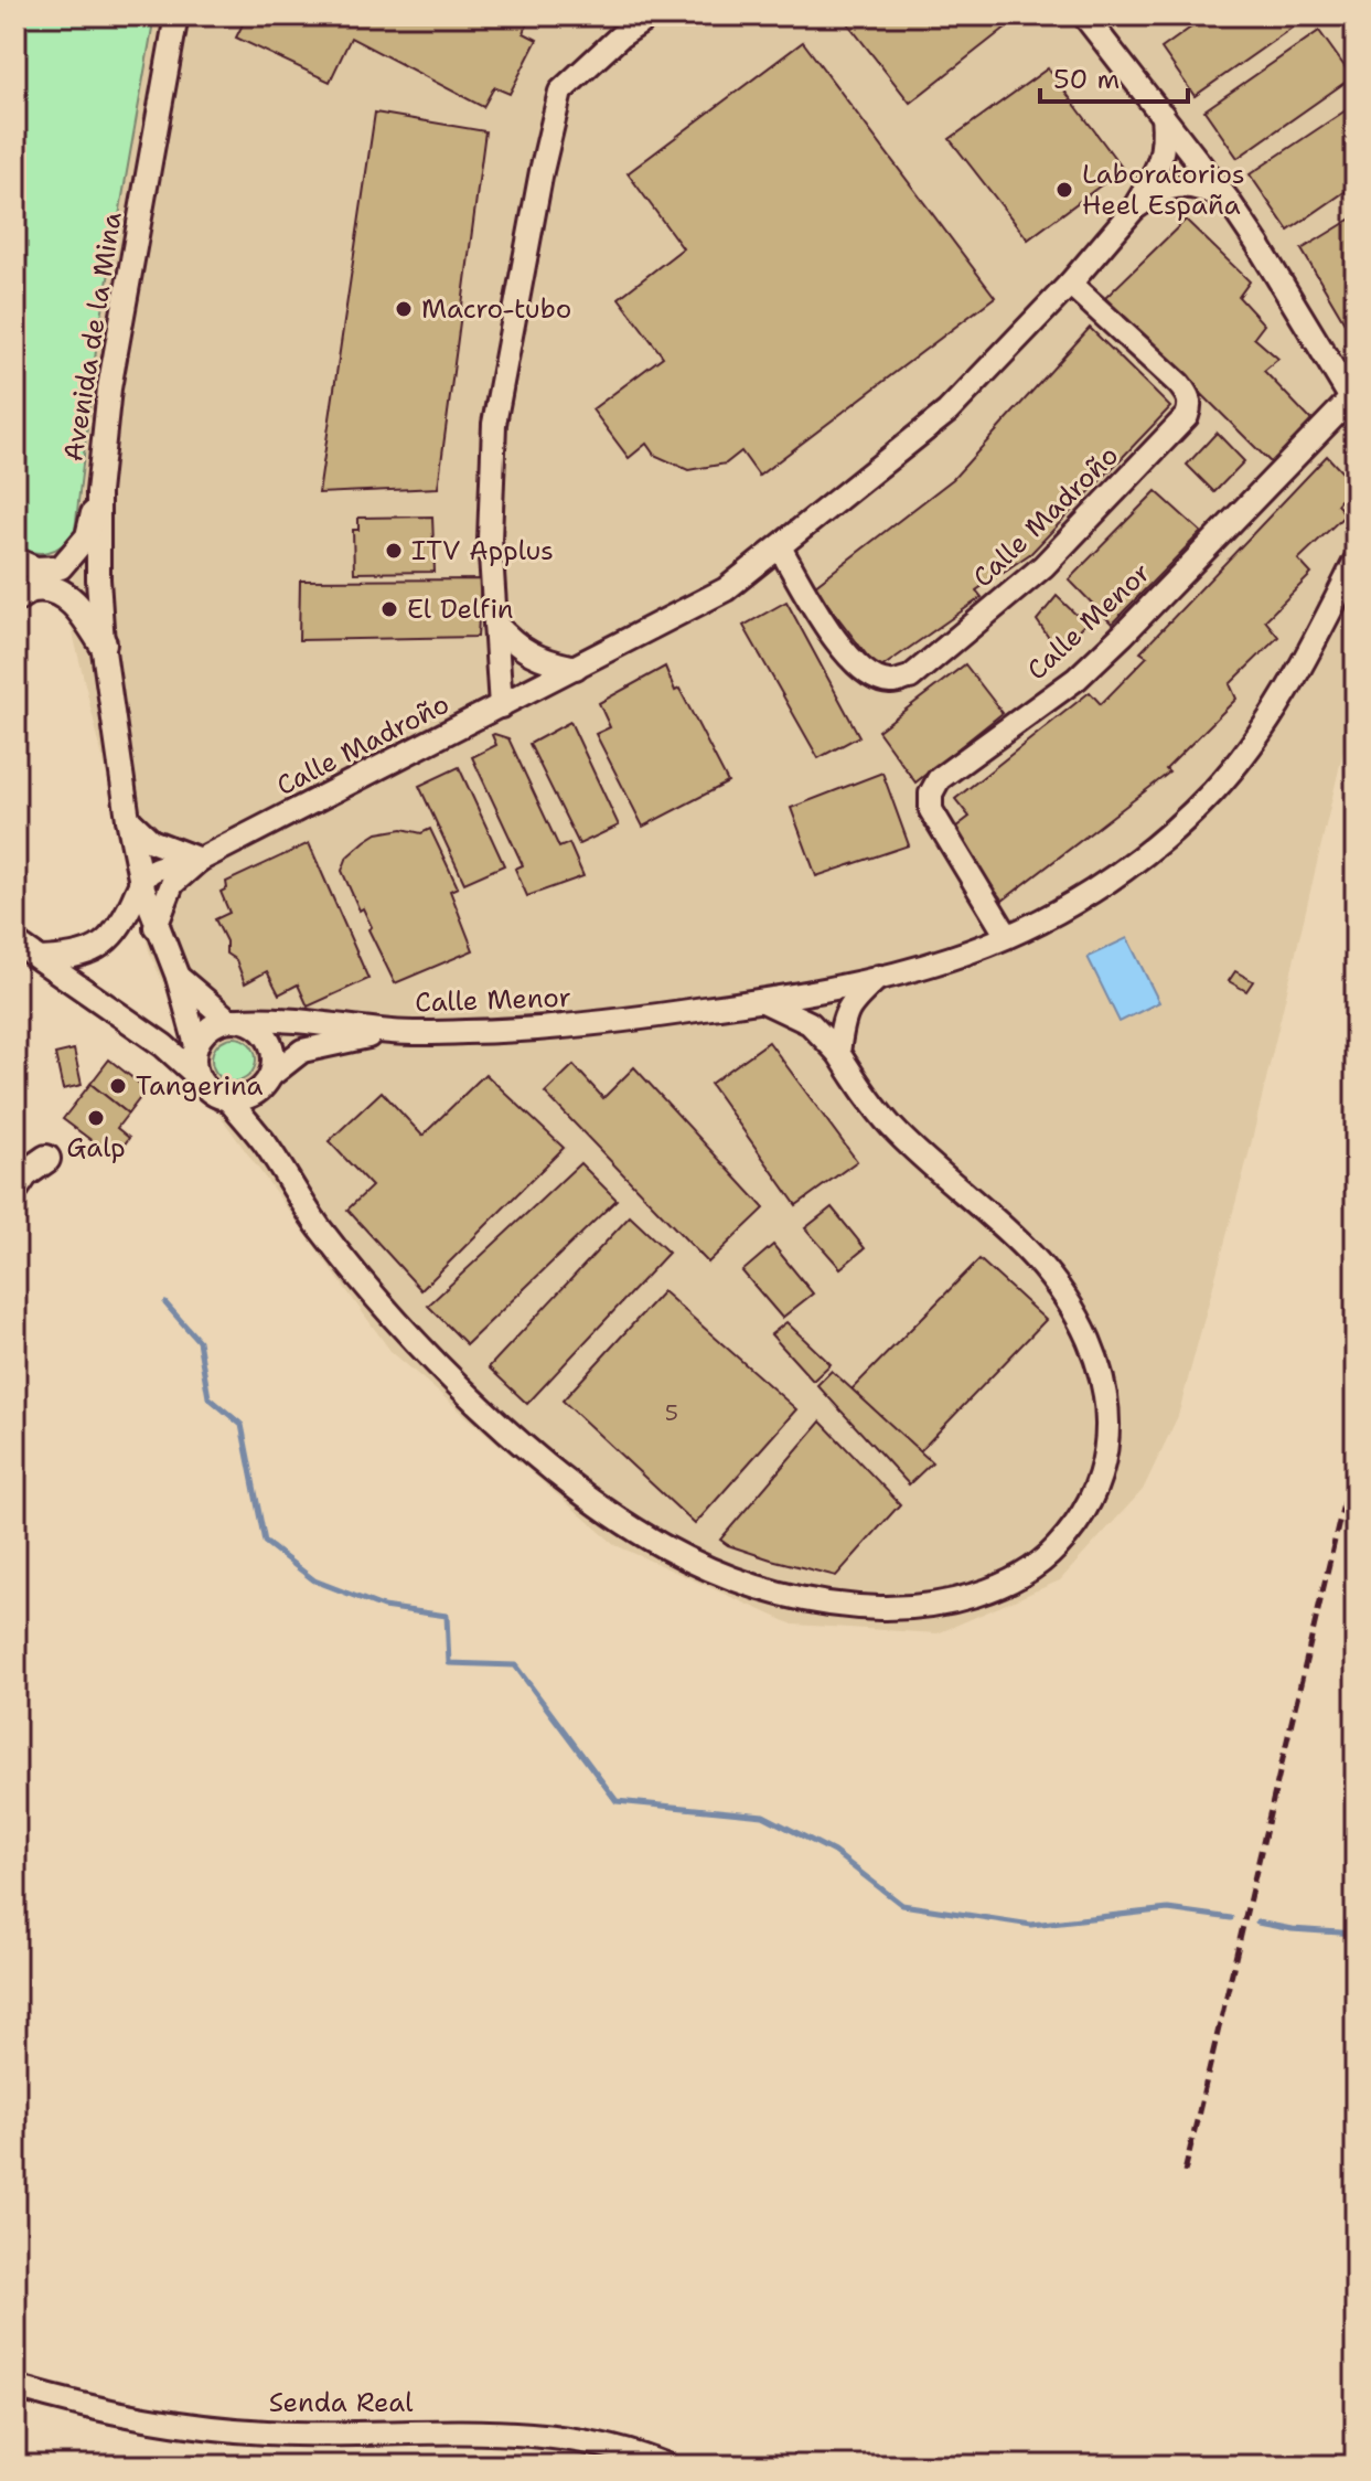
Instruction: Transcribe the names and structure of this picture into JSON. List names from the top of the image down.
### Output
{
  "streets": {
    "street": [
      "Avenida de la Mina",
      "Calle Madroño",
      "Calle Menor",
      "Senda Real"
    ]
  },
  "crossings": [
    ["Avenida de la Mina", "Calle Madroño"],
    ["Avenida de la Mina", "Calle Menor"]
  ],
  "places": [
    "Laboratorios Heel España",
    "Macro-tubo",
    "ITV Applus",
    "El Delfin",
    "Tangerina",
    "Galp"
  ],
  "house_numbers": ["5"],
  "scale_bar": "50 m"
}
